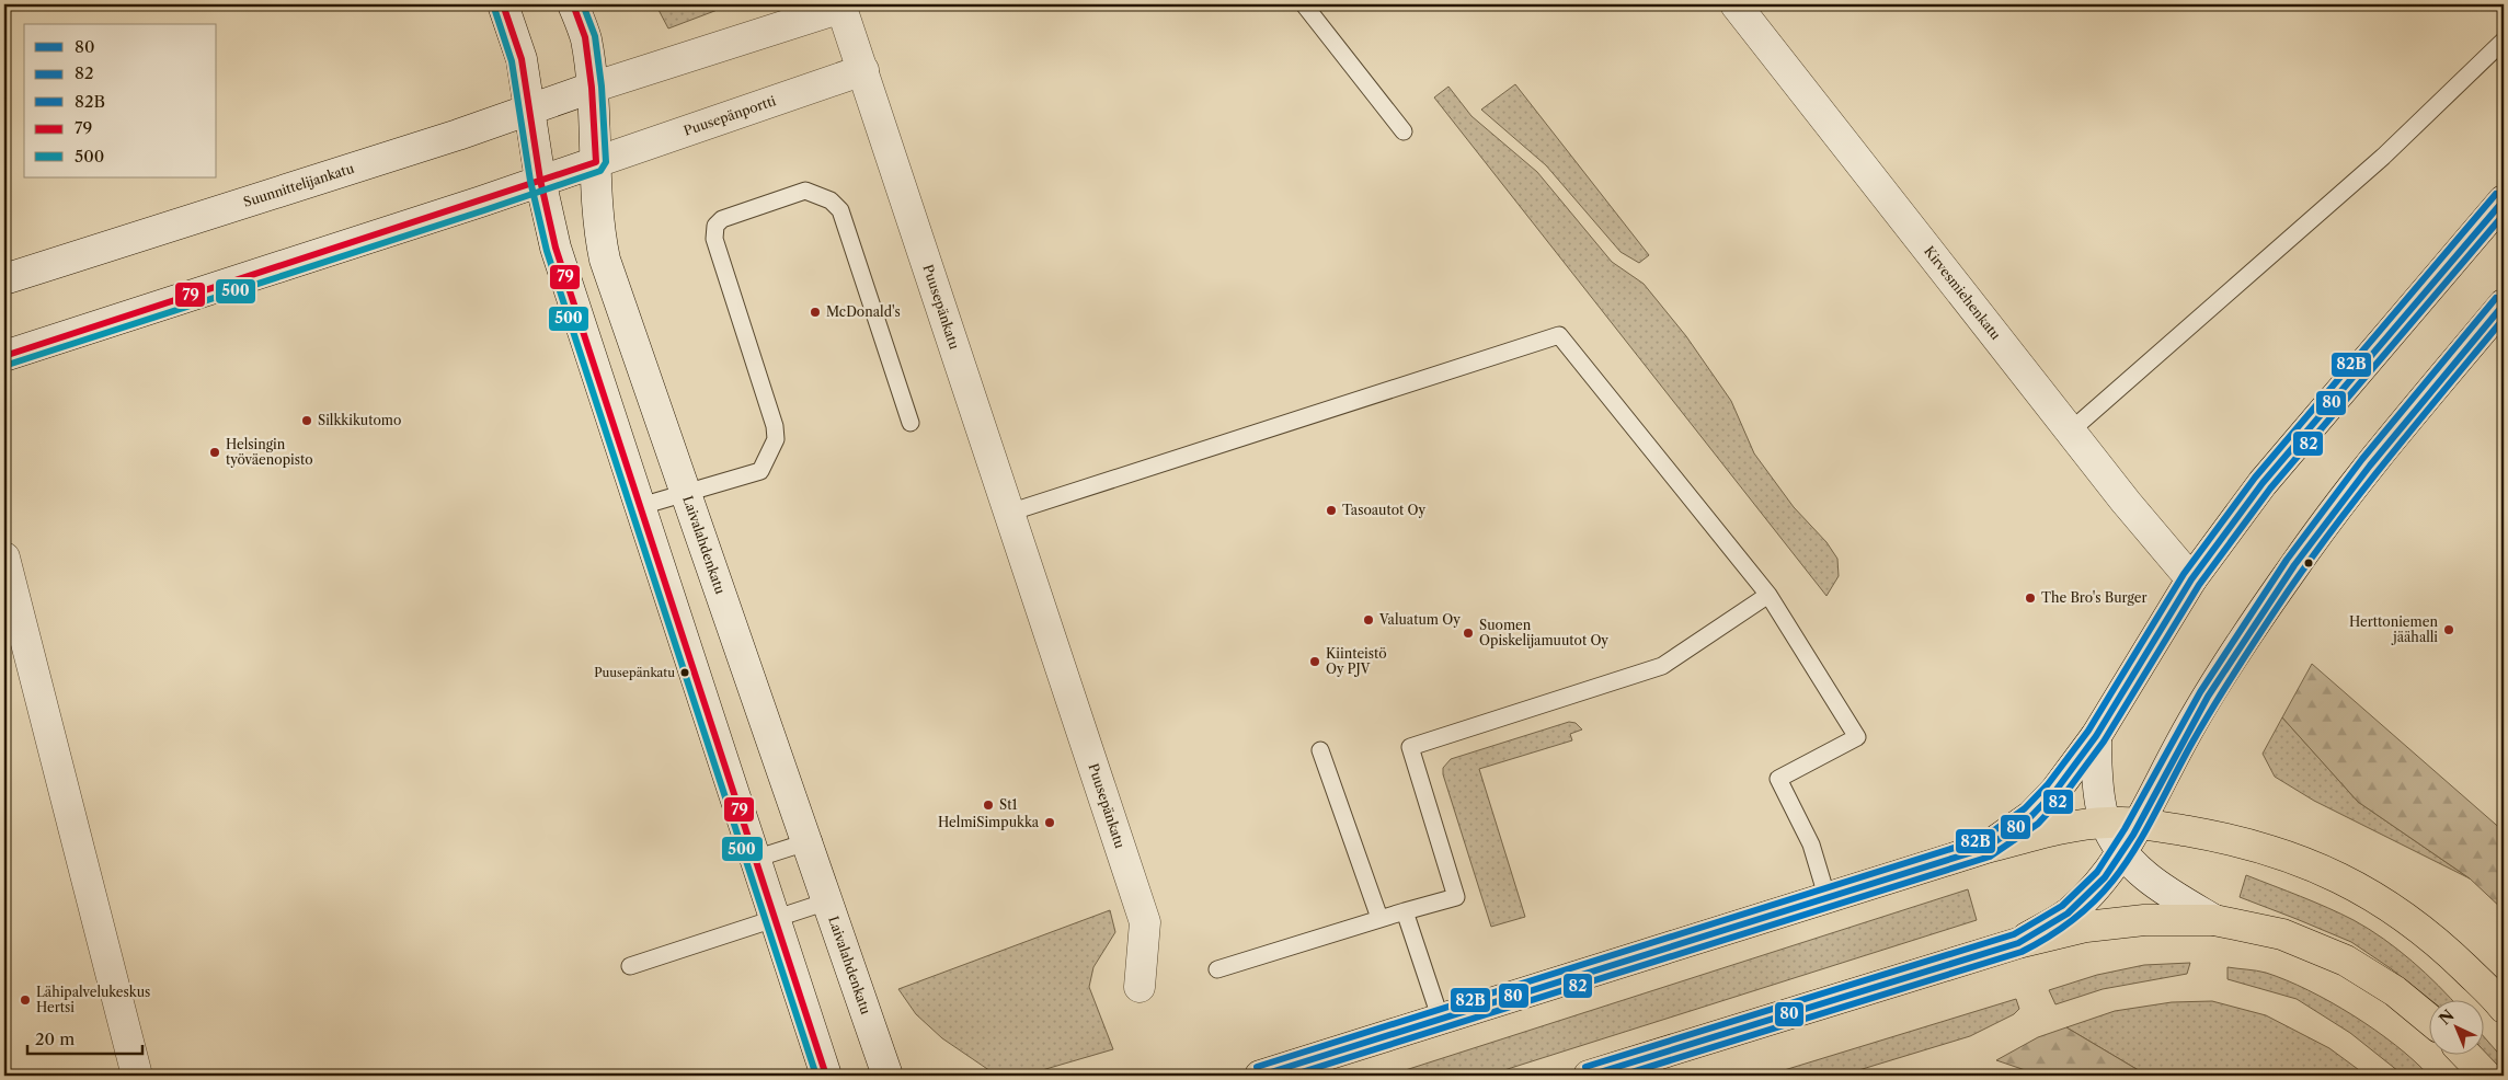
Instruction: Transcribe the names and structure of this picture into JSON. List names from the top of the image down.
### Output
{
  "streets": {
    "street": [
      "Puusepänportti",
      "Suunnittelijankatu",
      "Kirvesmiehenkatu",
      "Puusepänkatu",
      "Laivalahdenkatu"
    ]
  },
  "crossings": [
    ["Puusepänportti", "Puusepänkatu"],
    ["Puusepänportti", "Laivalahdenkatu"],
    ["Suunnittelijankatu", "Laivalahdenkatu"]
  ],
  "places": [
    "McDonald's",
    "Silkkikutomo",
    "Helsingin työväenopisto",
    "Tasoautot Oy",
    "The Bro's Burger",
    "Valuatum Oy",
    "Herttoniemen jäähalli",
    "Suomen Opiskelijamuutot Oy",
    "Kiinteistö Oy PJV",
    "Puusepänkatu",
    "St1",
    "HelmiSimpukka",
    "Lähipalvelukeskus Hertsi"
  ],
  "lines": [
    "transit line 79",
    "transit line 500",
    "transit line 82B",
    "transit line 80",
    "transit line 82"
  ],
  "legend": [
    "80",
    "82",
    "82B",
    "79",
    "500"
  ],
  "scale_bar": "20 m",
  "north": "top left"
}
